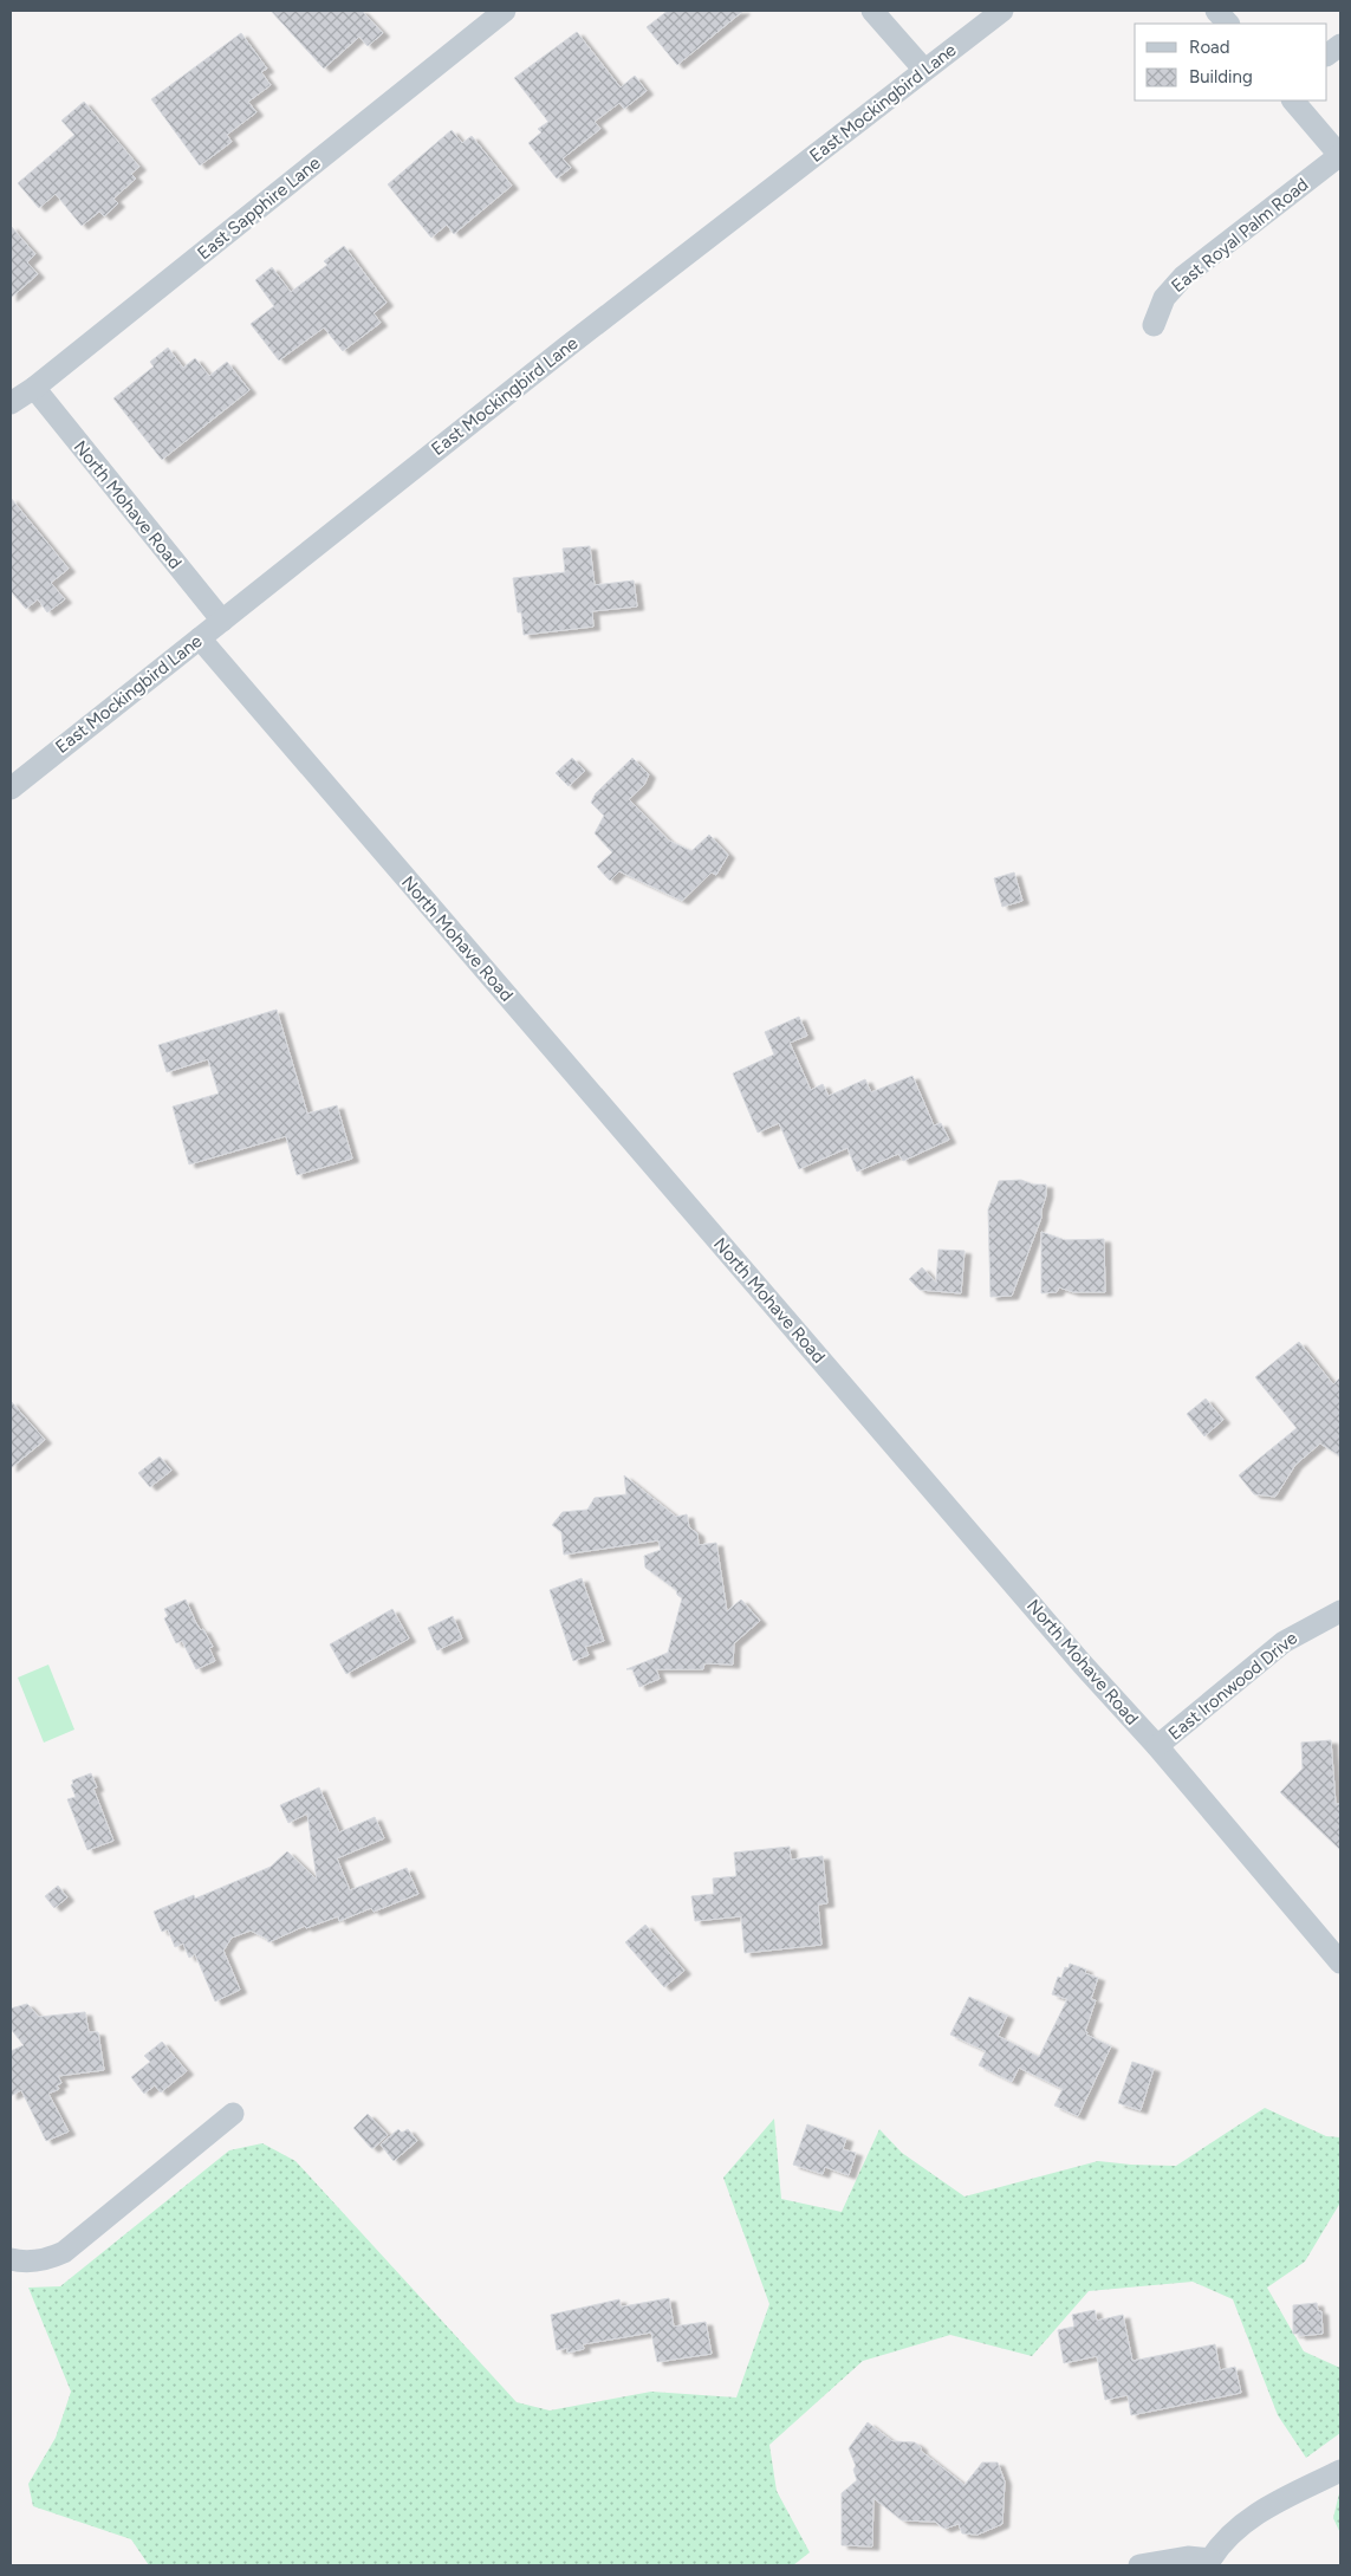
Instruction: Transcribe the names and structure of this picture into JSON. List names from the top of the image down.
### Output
{
  "streets": {
    "street": [
      "East Mockingbird Lane",
      "East Sapphire Lane",
      "East Royal Palm Road",
      "North Mohave Road",
      "East Ironwood Drive"
    ]
  },
  "crossings": [
    ["East Mockingbird Lane", "North Mohave Road"],
    ["East Sapphire Lane", "North Mohave Road"],
    ["North Mohave Road", "East Ironwood Drive"]
  ],
  "legend": ["Road", "Building"]
}
